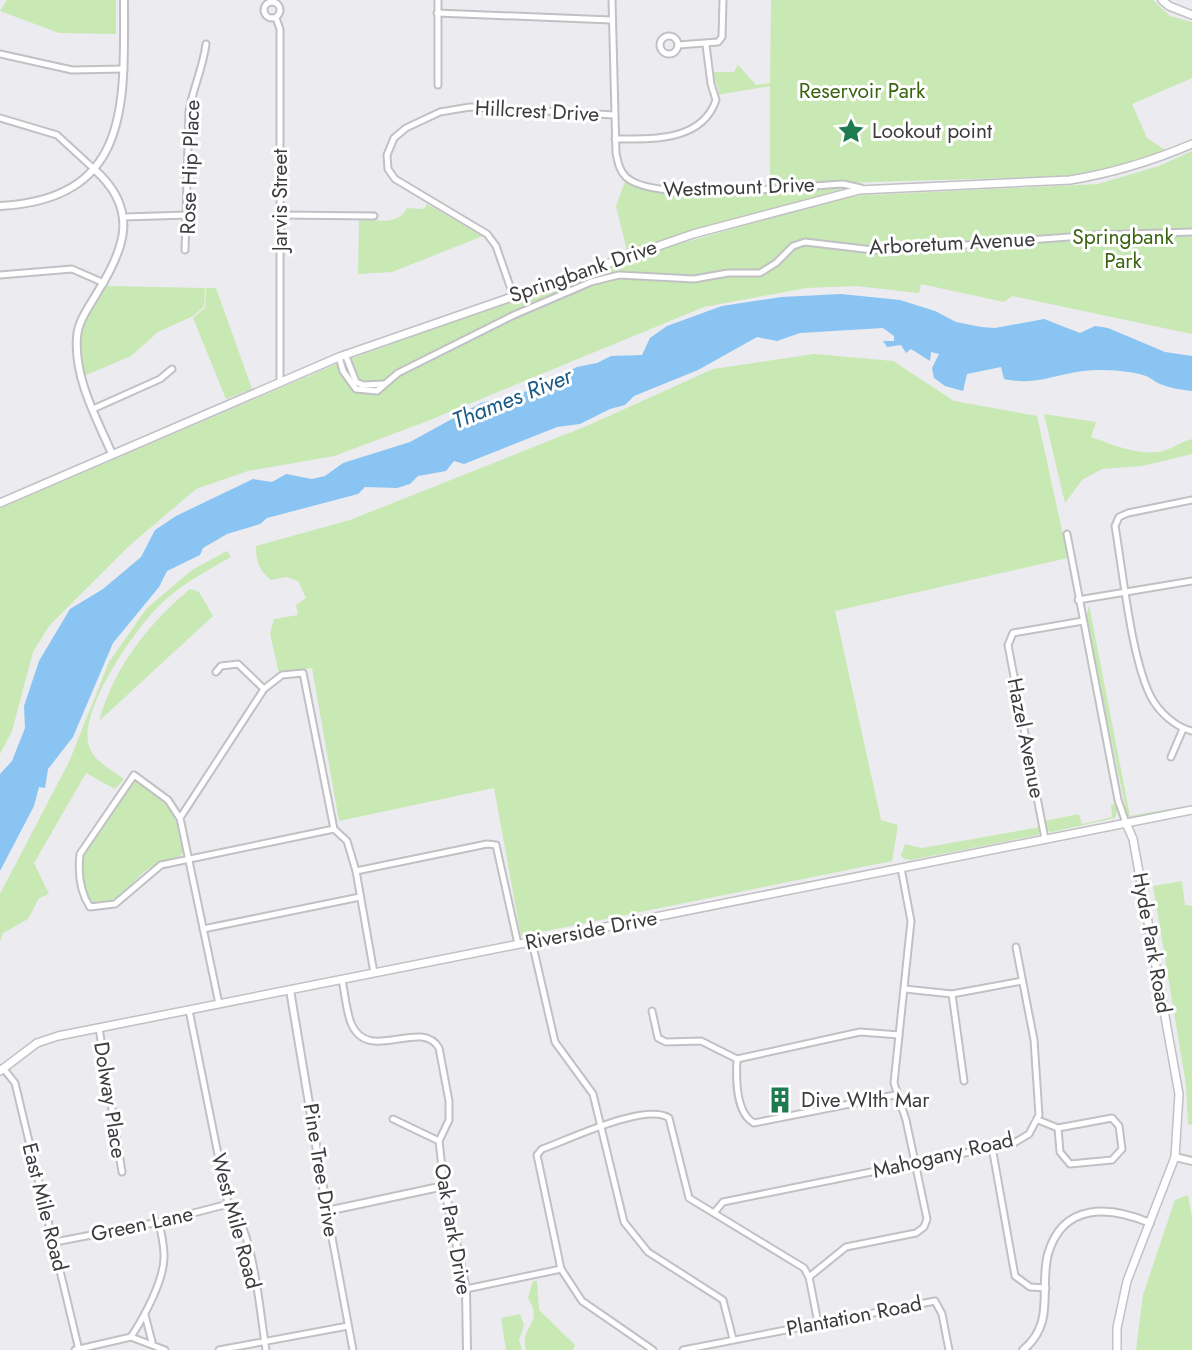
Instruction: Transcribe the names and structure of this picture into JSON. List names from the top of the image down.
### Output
{
  "streets": {
    "main road": ["Springbank Drive", "Riverside Drive", "Hyde Park Road"],
    "street": [
      "Hillcrest Drive",
      "Rose Hip Place",
      "Westmount Drive",
      "Jarvis Street",
      "Arboretum Avenue",
      "Hazel Avenue",
      "Dolway Place",
      "Mahogany Road",
      "Pine Tree Drive",
      "East Mile Road",
      "West Mile Road",
      "Green Lane",
      "Oak Park Drive",
      "Plantation Road"
    ]
  },
  "crossings": [
    ["Hillcrest Drive", "Westmount Drive"],
    ["Hillcrest Drive", "Springbank Drive"],
    ["Westmount Drive", "Springbank Drive"],
    ["Jarvis Street", "Springbank Drive"],
    ["Arboretum Avenue", "Springbank Drive"],
    ["Hazel Avenue", "Riverside Drive"],
    ["Hazel Avenue", "Hyde Park Road"],
    ["Riverside Drive", "Hyde Park Road"],
    ["Riverside Drive", "Dolway Place"],
    ["Riverside Drive", "Pine Tree Drive"],
    ["Riverside Drive", "East Mile Road"],
    ["Riverside Drive", "West Mile Road"],
    ["Riverside Drive", "Oak Park Drive"],
    ["East Mile Road", "Green Lane"],
    ["West Mile Road", "Green Lane"]
  ],
  "water": ["Thames River"],
  "parks": ["Reservoir Park", "Springbank Park"],
  "places": {
    "place": ["Lookout point"],
    "building": ["Dive WIth Mar"]
  }
}
